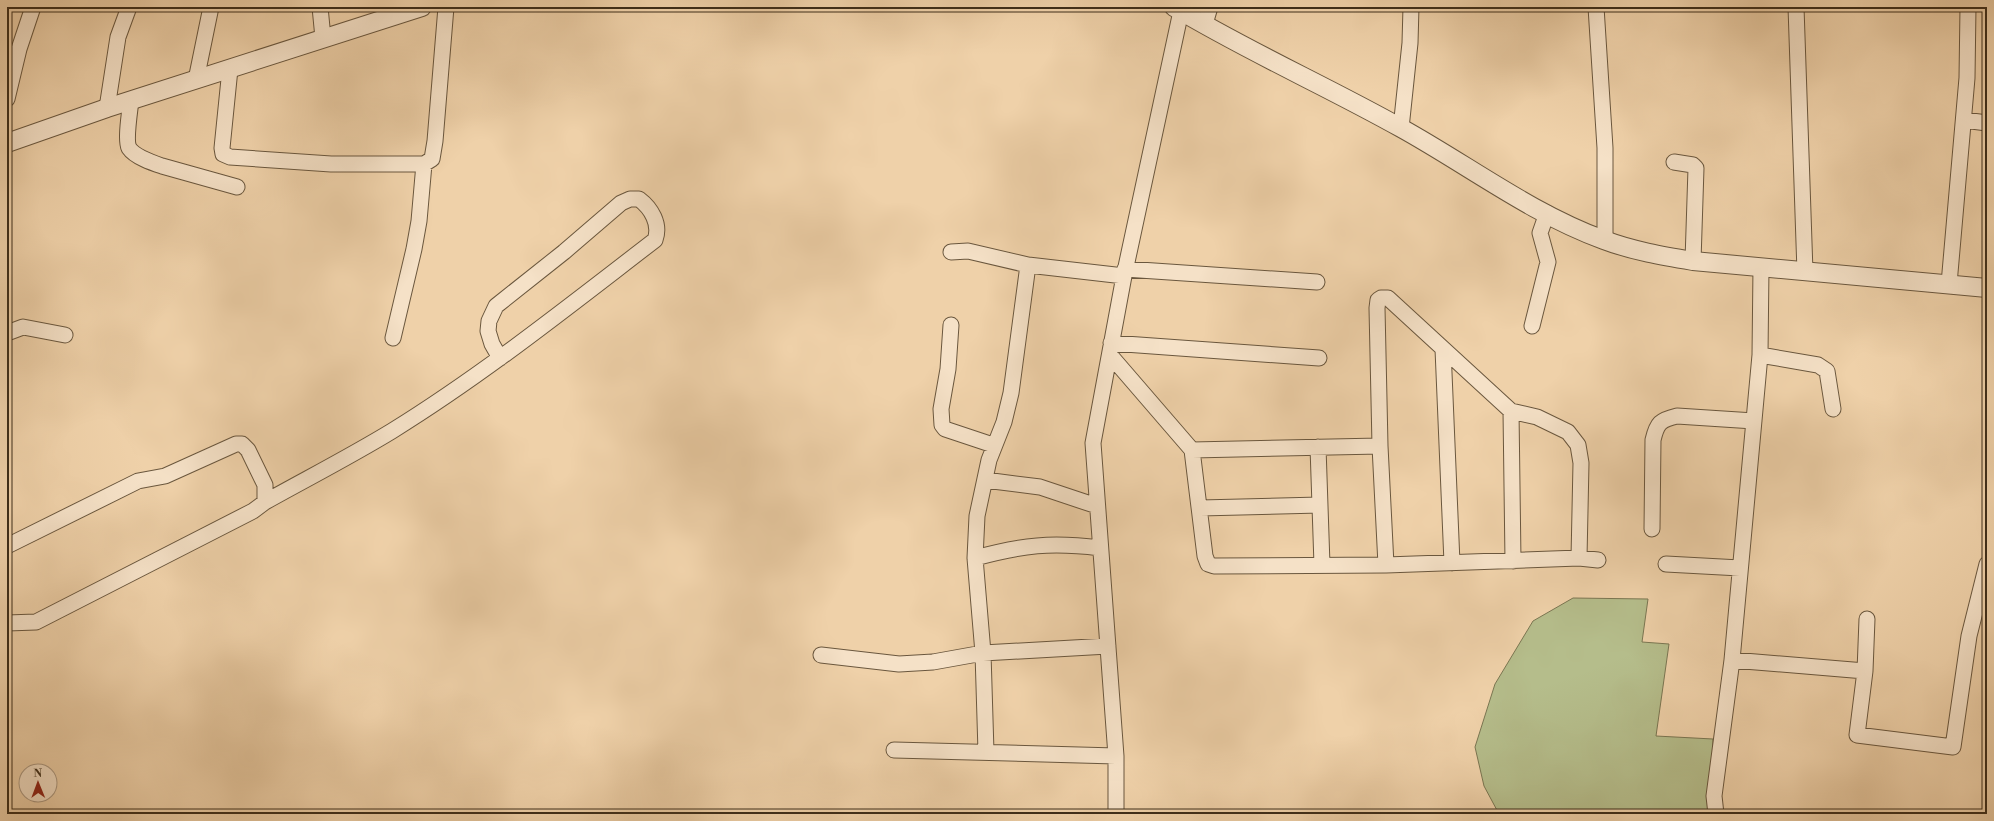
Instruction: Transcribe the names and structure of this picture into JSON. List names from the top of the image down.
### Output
{
  "north": "top"
}
